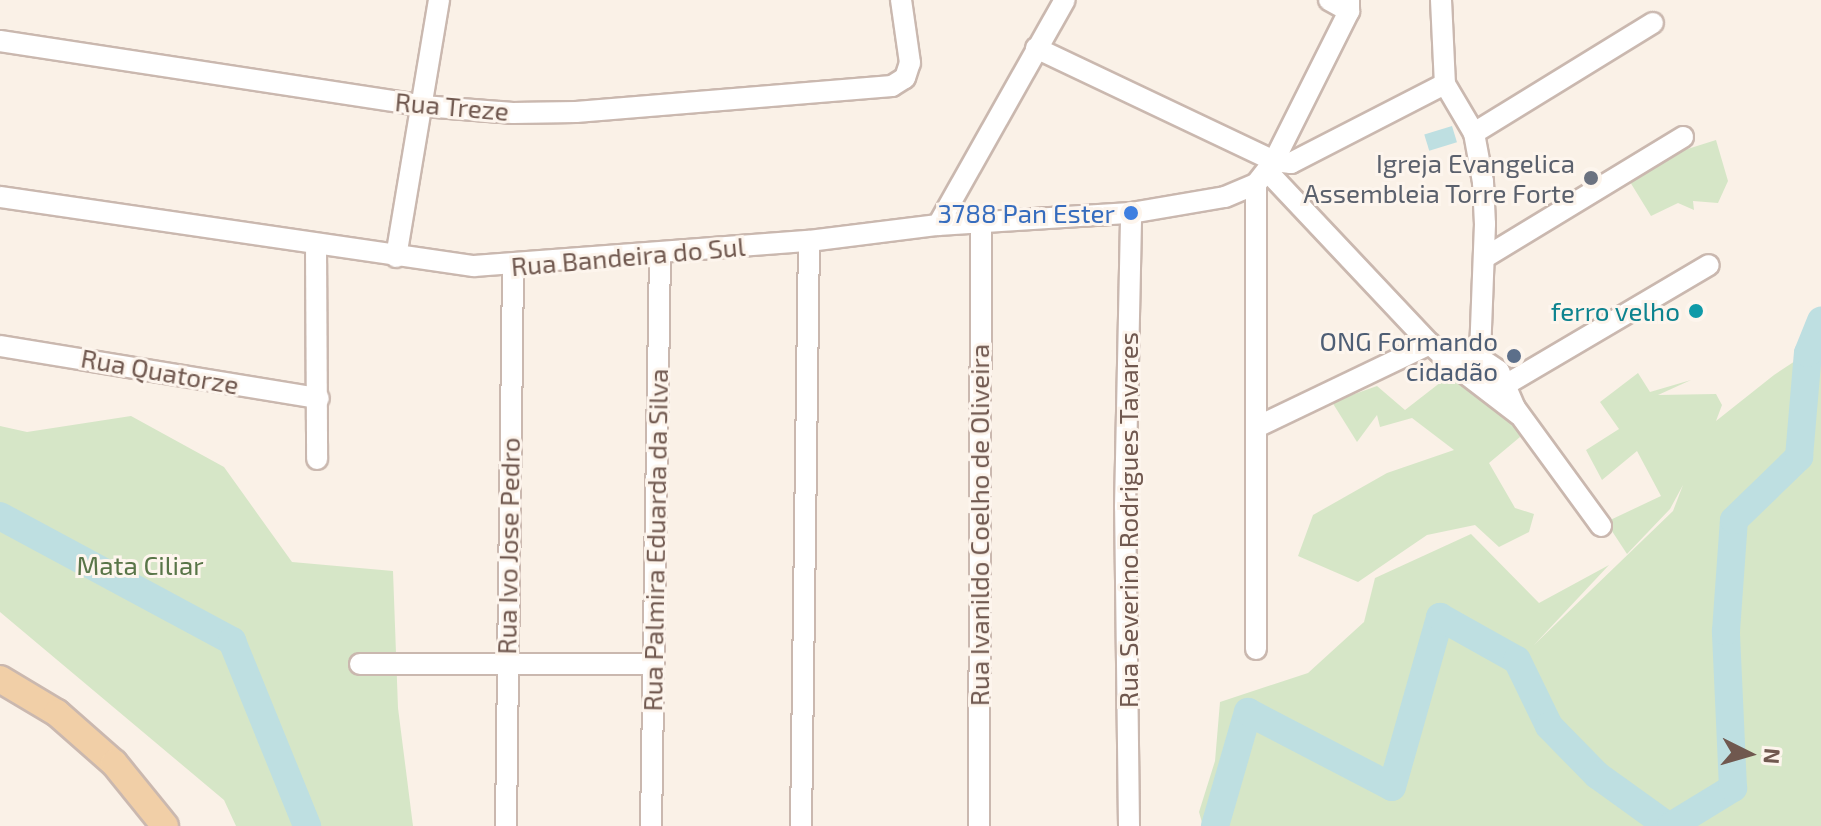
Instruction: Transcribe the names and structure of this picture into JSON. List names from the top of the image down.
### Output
{
  "streets": {
    "street": [
      "Rua Treze",
      "Rua Bandeira do Sul",
      "Rua Quatorze",
      "Rua Severino Rodrigues Tavares",
      "Rua Ivanildo Coelho de Oliveira",
      "Rua Palmira Eduarda da Silva",
      "Rua Ivo Jose Pedro"
    ]
  },
  "crossings": [
    ["Rua Bandeira do Sul", "Rua Severino Rodrigues Tavares"],
    ["Rua Bandeira do Sul", "Rua Ivanildo Coelho de Oliveira"],
    ["Rua Bandeira do Sul", "Rua Palmira Eduarda da Silva"],
    ["Rua Bandeira do Sul", "Rua Ivo Jose Pedro"]
  ],
  "parks": ["Mata Ciliar"],
  "places": [
    "Igreja Evangelica Assembleia Torre Forte",
    "3788 Pan Ester",
    "ferro velho",
    "ONG Formando cidadão"
  ],
  "north": "right"
}
